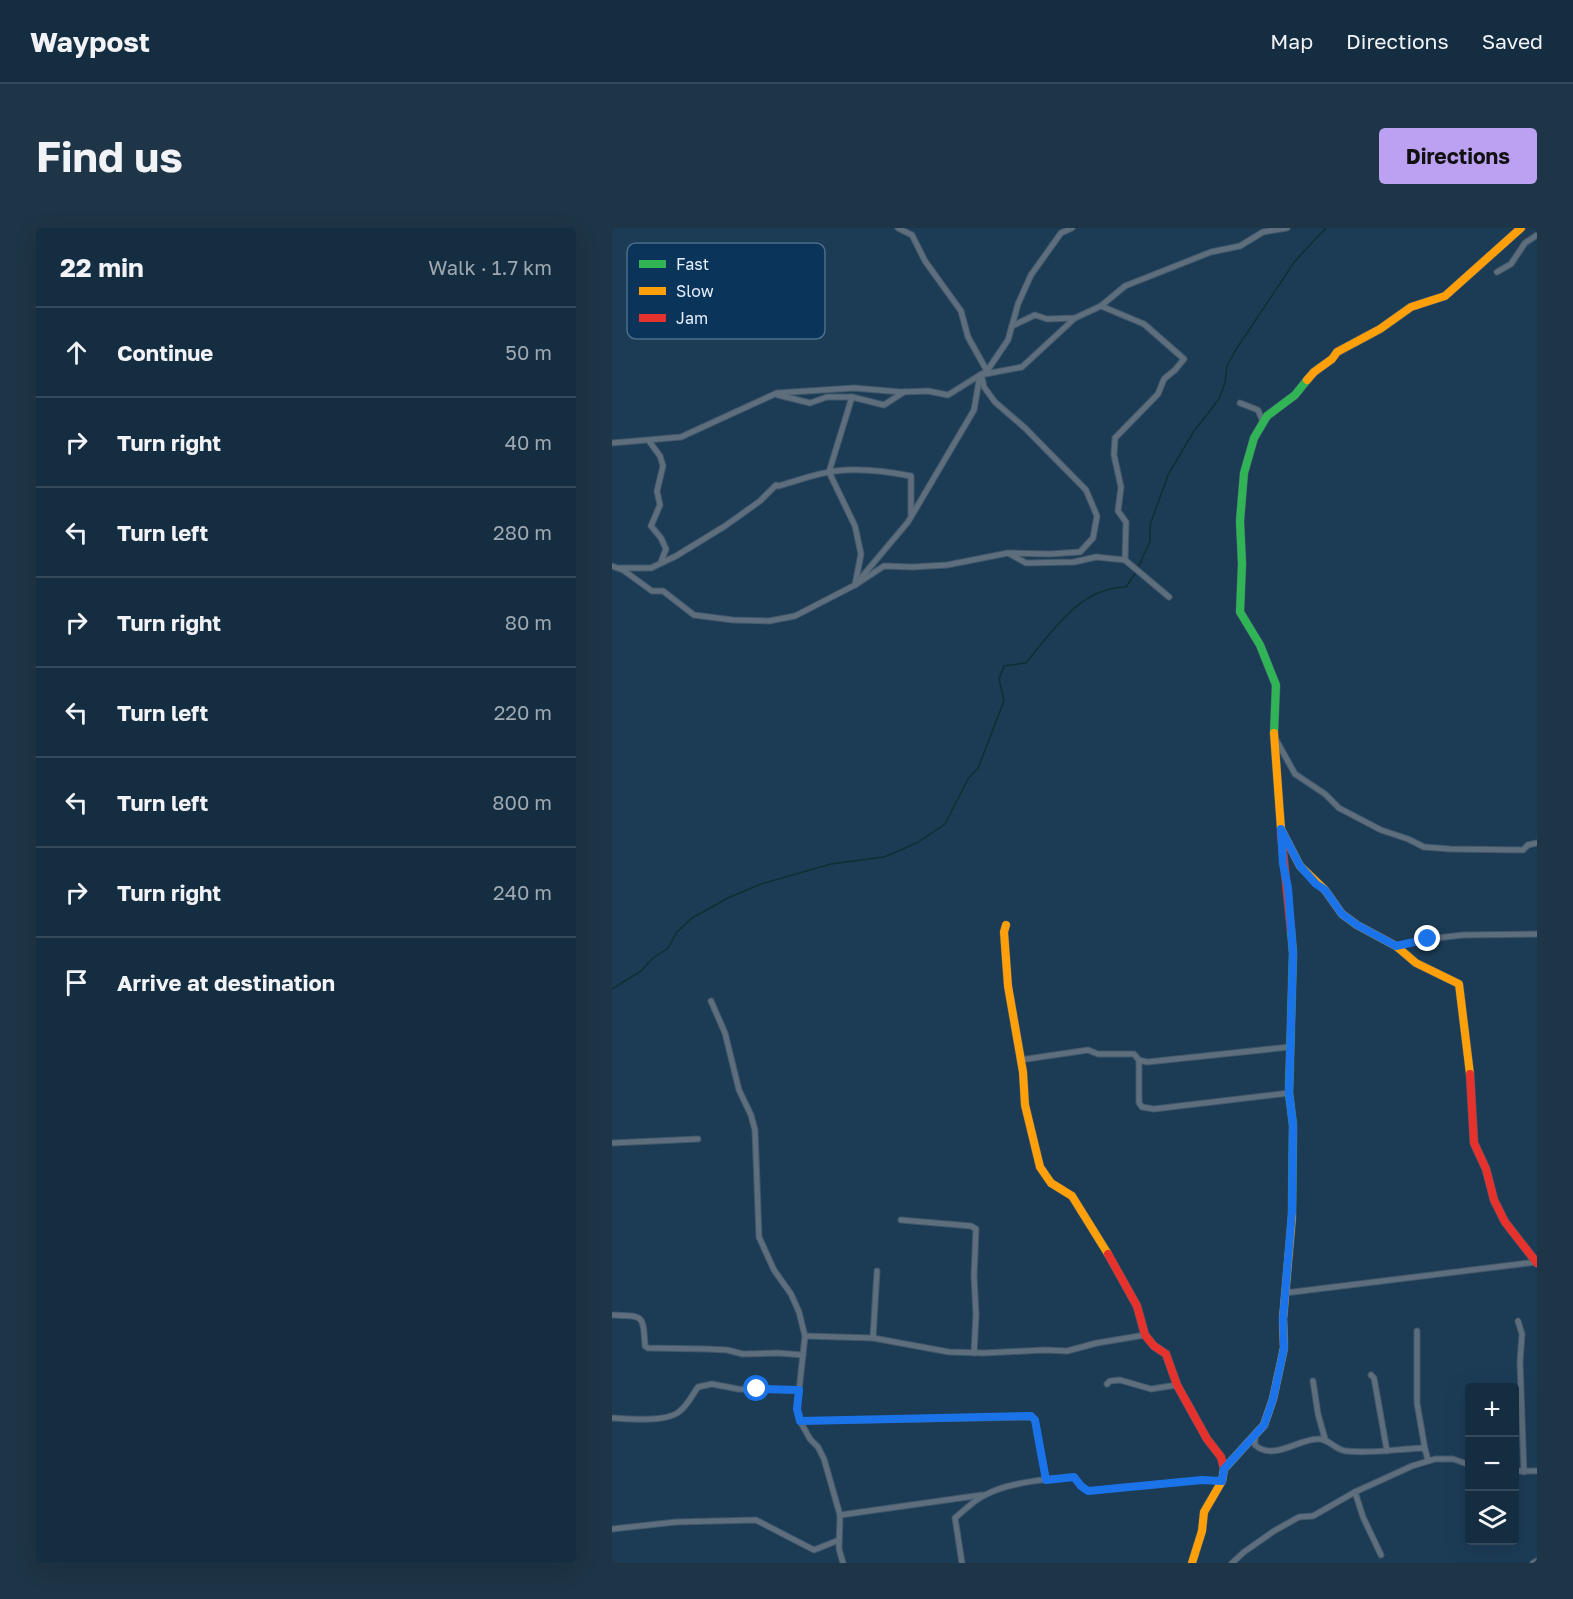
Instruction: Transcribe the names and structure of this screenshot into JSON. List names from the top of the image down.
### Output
{
  "legend": ["Fast", "Slow", "Jam"],
  "page": {
    "header": "Waypost",
    "nav": ["Map", "Directions", "Saved"],
    "buttons": "Directions",
    "title": "Find us",
    "heading": ["22 min", "Walk · 1.7 km"],
    "list": [
      ["Continue", "50 m"],
      ["Turn right", "40 m"],
      ["Turn left", "280 m"],
      ["Turn right", "80 m"],
      ["Turn left", "220 m"],
      ["Turn left", "800 m"],
      ["Turn right", "240 m"],
      "Arrive at destination"
    ],
    "map_buttons": ["+", "−"]
  }
}
